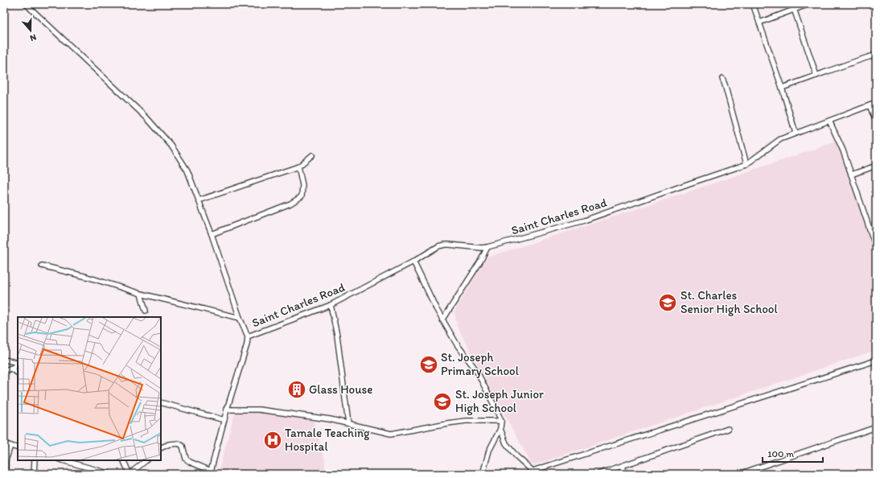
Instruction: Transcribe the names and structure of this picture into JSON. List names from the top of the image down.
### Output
{
  "streets": {
    "street": ["Saint Charles Road"]
  },
  "places": {
    "school or university": ["St. Charles Senior High School", "St. Joseph Primary School", "St. Joseph Junior High School"],
    "building": ["Glass House"],
    "hospital": ["Tamale Teaching Hospital"]
  },
  "scale_bar": "100 m",
  "north": "bottom"
}
